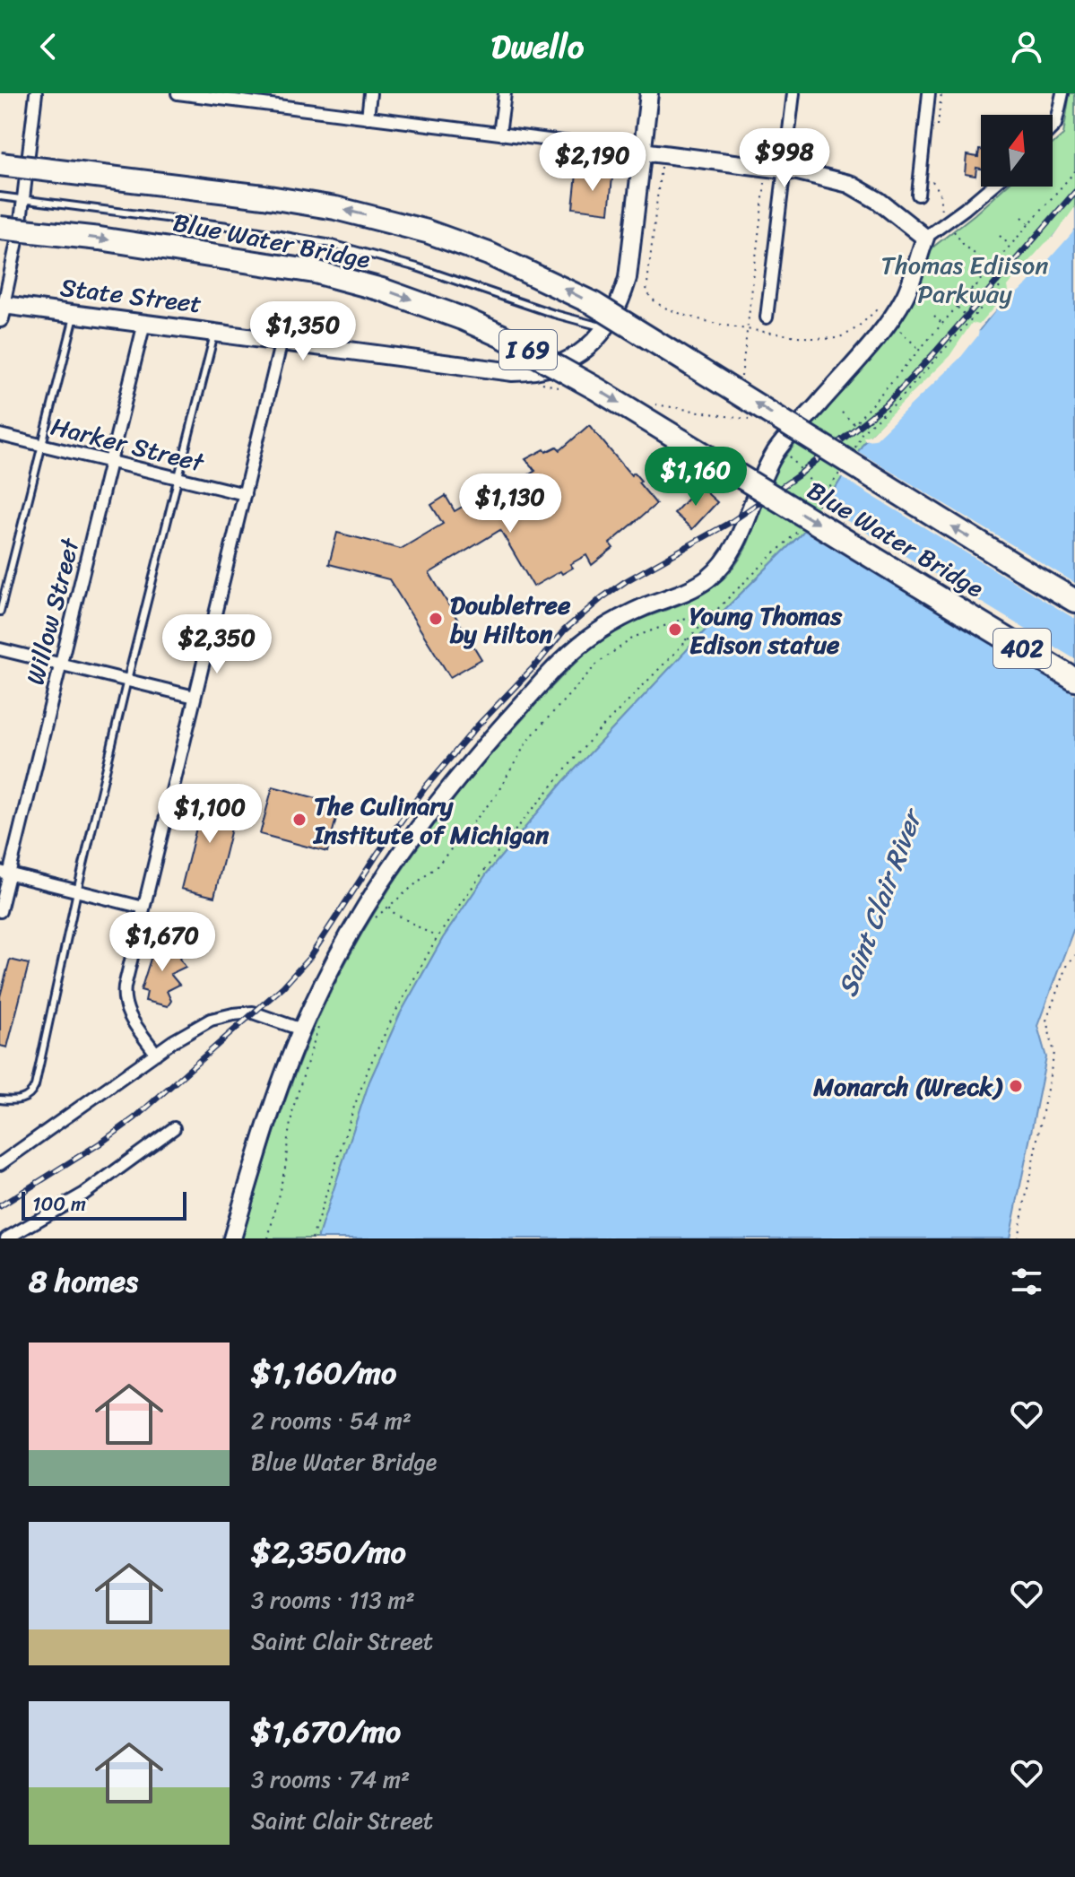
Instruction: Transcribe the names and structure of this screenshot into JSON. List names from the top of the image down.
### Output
{
  "streets": {
    "highway": ["Blue Water Bridge", "I 69", "402"],
    "street": ["State Street", "Harker Street", "Willow Street"]
  },
  "crossings": [
    ["State Street", "Willow Street"],
    ["Harker Street", "Willow Street"]
  ],
  "water": ["Saint Clair River"],
  "parks": ["Thomas Ediison Parkway"],
  "places": [
    "Doubletree by Hilton",
    "Young Thomas Edison statue",
    "The Culinary Institute of Michigan",
    "Monarch (Wreck)"
  ],
  "scale_bar": "100 m",
  "north": "top",
  "page": {
    "header": "Dwello",
    "price": [
      "$998",
      "$2,190",
      "$1,350",
      "$1,160",
      "$1,130",
      "$2,350",
      "$1,100",
      "$1,670"
    ],
    "scale": "100 m",
    "heading": "8 homes",
    "list": [
      {
        "name": "$1,160/mo",
        "note": "2 rooms · 54 m² · Blue Water Bridge"
      },
      {
        "name": "$2,350/mo",
        "note": "3 rooms · 113 m² · Saint Clair Street"
      },
      {
        "name": "$1,670/mo",
        "note": "3 rooms · 74 m² · Saint Clair Street"
      }
    ]
  }
}
